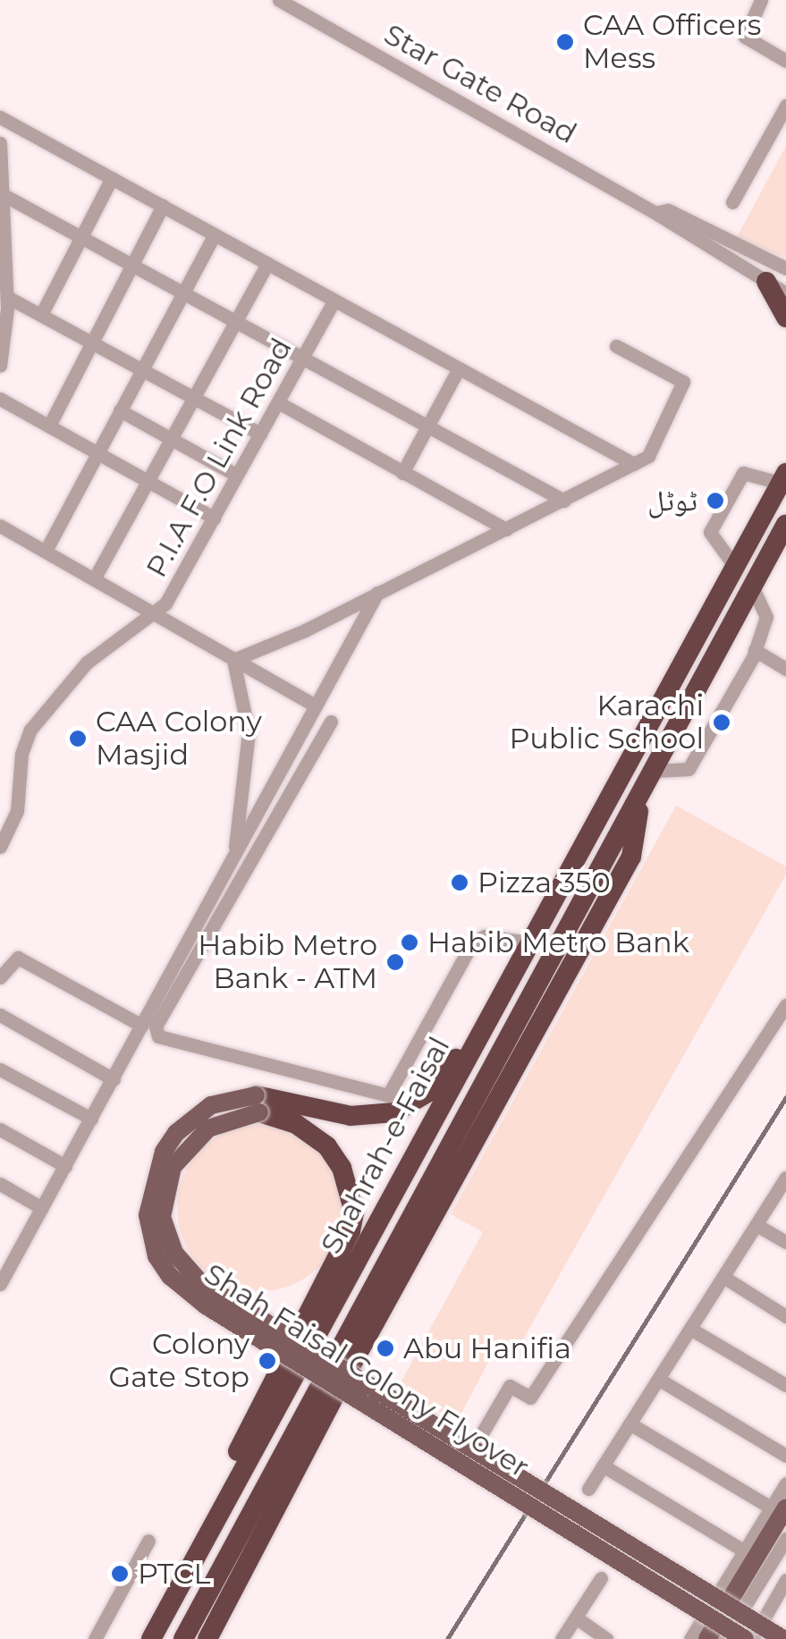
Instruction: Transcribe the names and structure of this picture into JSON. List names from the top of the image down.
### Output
{
  "streets": {
    "highway": ["Shahrah-e-Faisal"],
    "main road": ["Shah Faisal Colony Flyover"],
    "street": ["Star Gate Road", "P.I.A F.O Link Road"]
  },
  "places": [
    "CAA Officers Mess",
    "ٹوٹل",
    "Karachi Public School",
    "CAA Colony Masjid",
    "Pizza 350",
    "Habib Metro Bank",
    "Habib Metro Bank - ATM",
    "Abu Hanifia",
    "Colony Gate Stop",
    "PTCL"
  ]
}
